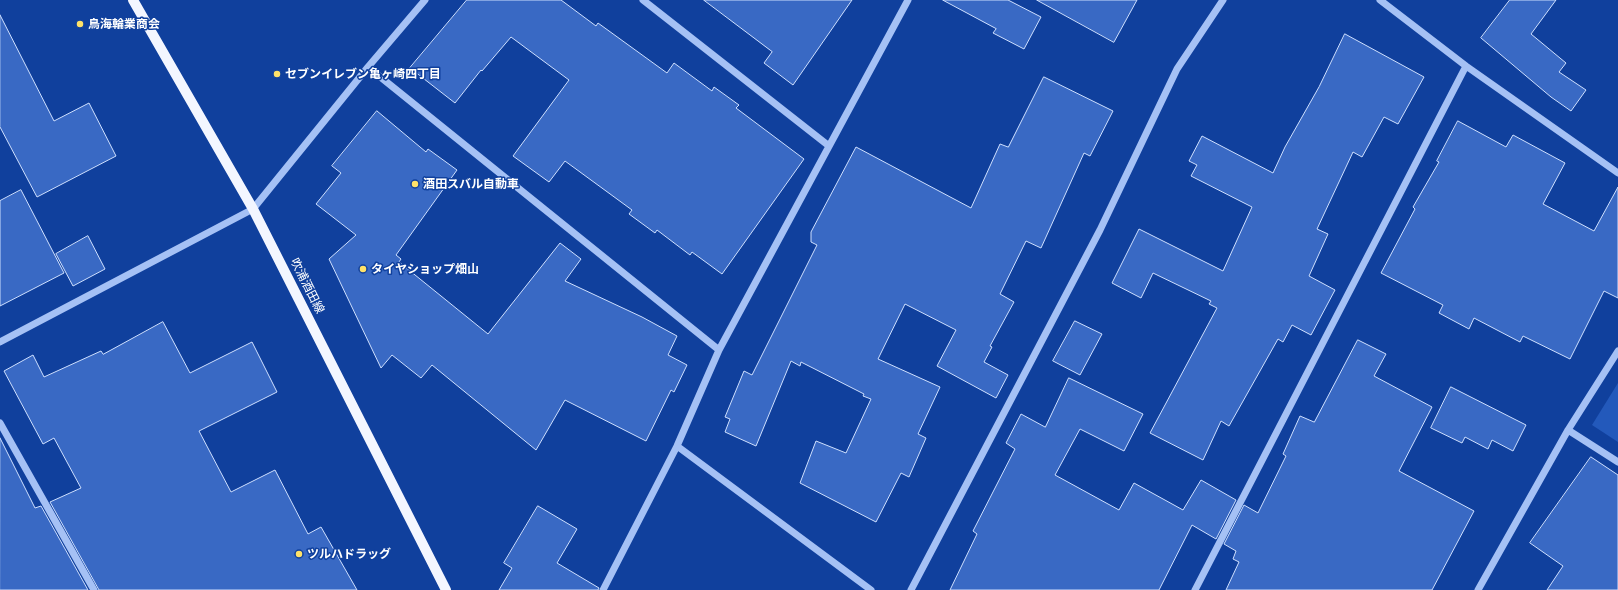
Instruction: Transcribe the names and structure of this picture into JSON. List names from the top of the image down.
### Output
{
  "streets": {
    "main road": ["吹浦酒田線"]
  },
  "places": [
    "鳥海輪業商会",
    "セブンイレブン亀ヶ崎四丁目",
    "酒田スバル自動車",
    "タイヤショップ畑山",
    "ツルハドラッグ"
  ]
}
